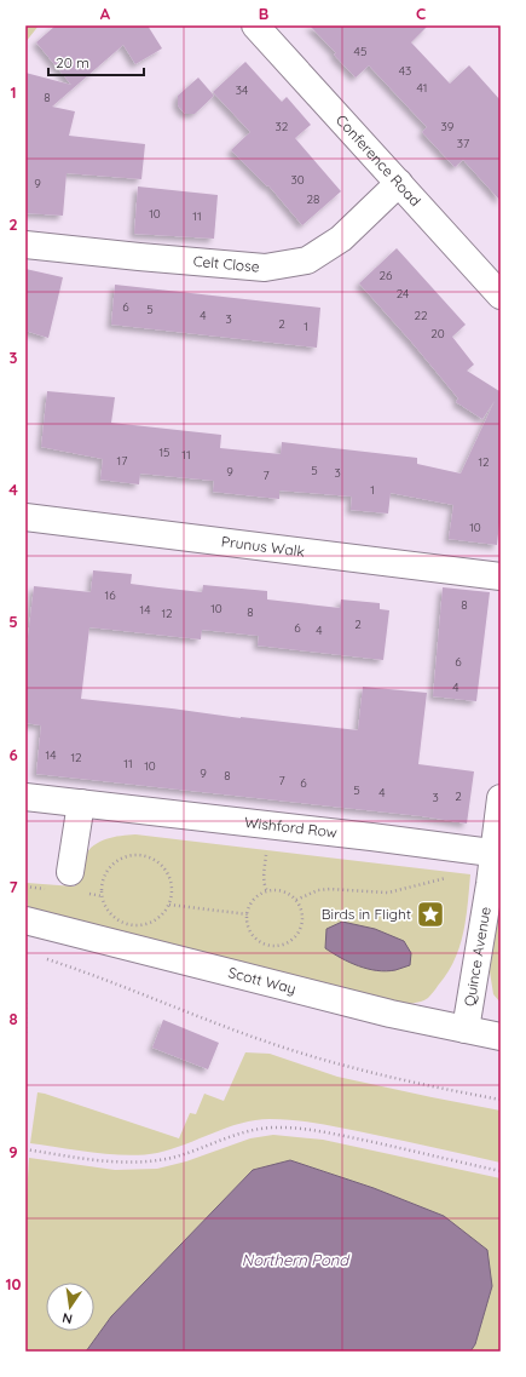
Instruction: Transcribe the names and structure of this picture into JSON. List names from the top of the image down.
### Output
{
  "streets": {
    "street": [
      "Conference Road",
      "Celt Close",
      "Prunus Walk",
      "Wishford Row",
      "Quince Avenue",
      "Scott Way"
    ]
  },
  "crossings": [
    ["Conference Road", "Celt Close"],
    ["Wishford Row", "Quince Avenue"],
    ["Quince Avenue", "Scott Way"]
  ],
  "water": ["Northern Pond"],
  "places": {
    "place": ["Birds in Flight"]
  },
  "house_numbers": [
    "45",
    "43",
    "41",
    "34",
    "8",
    "32",
    "39",
    "37",
    "30",
    "9",
    "28",
    "10",
    "11",
    "26",
    "24",
    "6",
    "5",
    "4",
    "22",
    "3",
    "2",
    "1",
    "20",
    "15",
    "11",
    "17",
    "12",
    "5",
    "9",
    "3",
    "7",
    "1",
    "10",
    "16",
    "8",
    "10",
    "14",
    "8",
    "12",
    "2",
    "6",
    "4",
    "6",
    "4",
    "14",
    "12",
    "11",
    "10",
    "9",
    "8",
    "7",
    "6",
    "5",
    "4",
    "2",
    "3"
  ],
  "scale_bar": "20 m",
  "north": "bottom",
  "grid": {
    "columns": ["A", "B", "C"],
    "rows": [
      "1",
      "2",
      "3",
      "4",
      "5",
      "6",
      "7",
      "8",
      "9",
      "10"
    ]
  }
}
